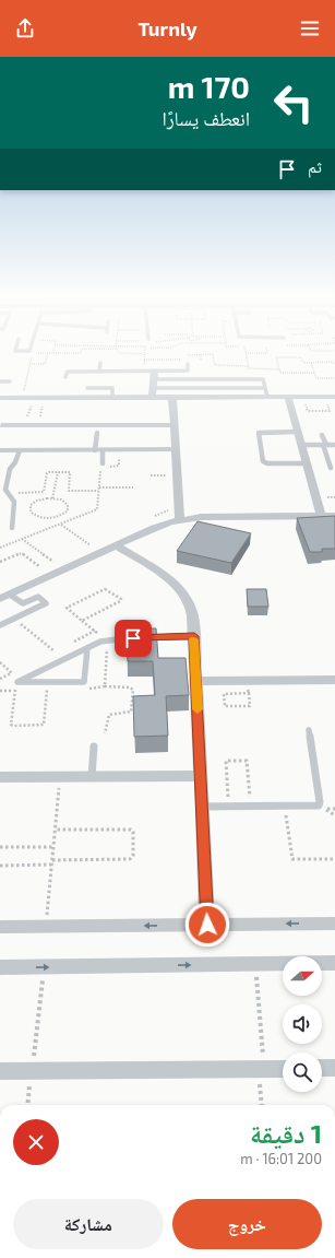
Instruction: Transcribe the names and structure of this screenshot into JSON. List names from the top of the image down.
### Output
{
  "north": "right",
  "page": {
    "header": "Turnly",
    "turn": ["170 m", "انعطف يسارًا"],
    "then": "ثم",
    "heading": ["1 دقيقة", "200 m · 16:01"],
    "buttons": ["خروج", "مشاركة"]
  }
}
